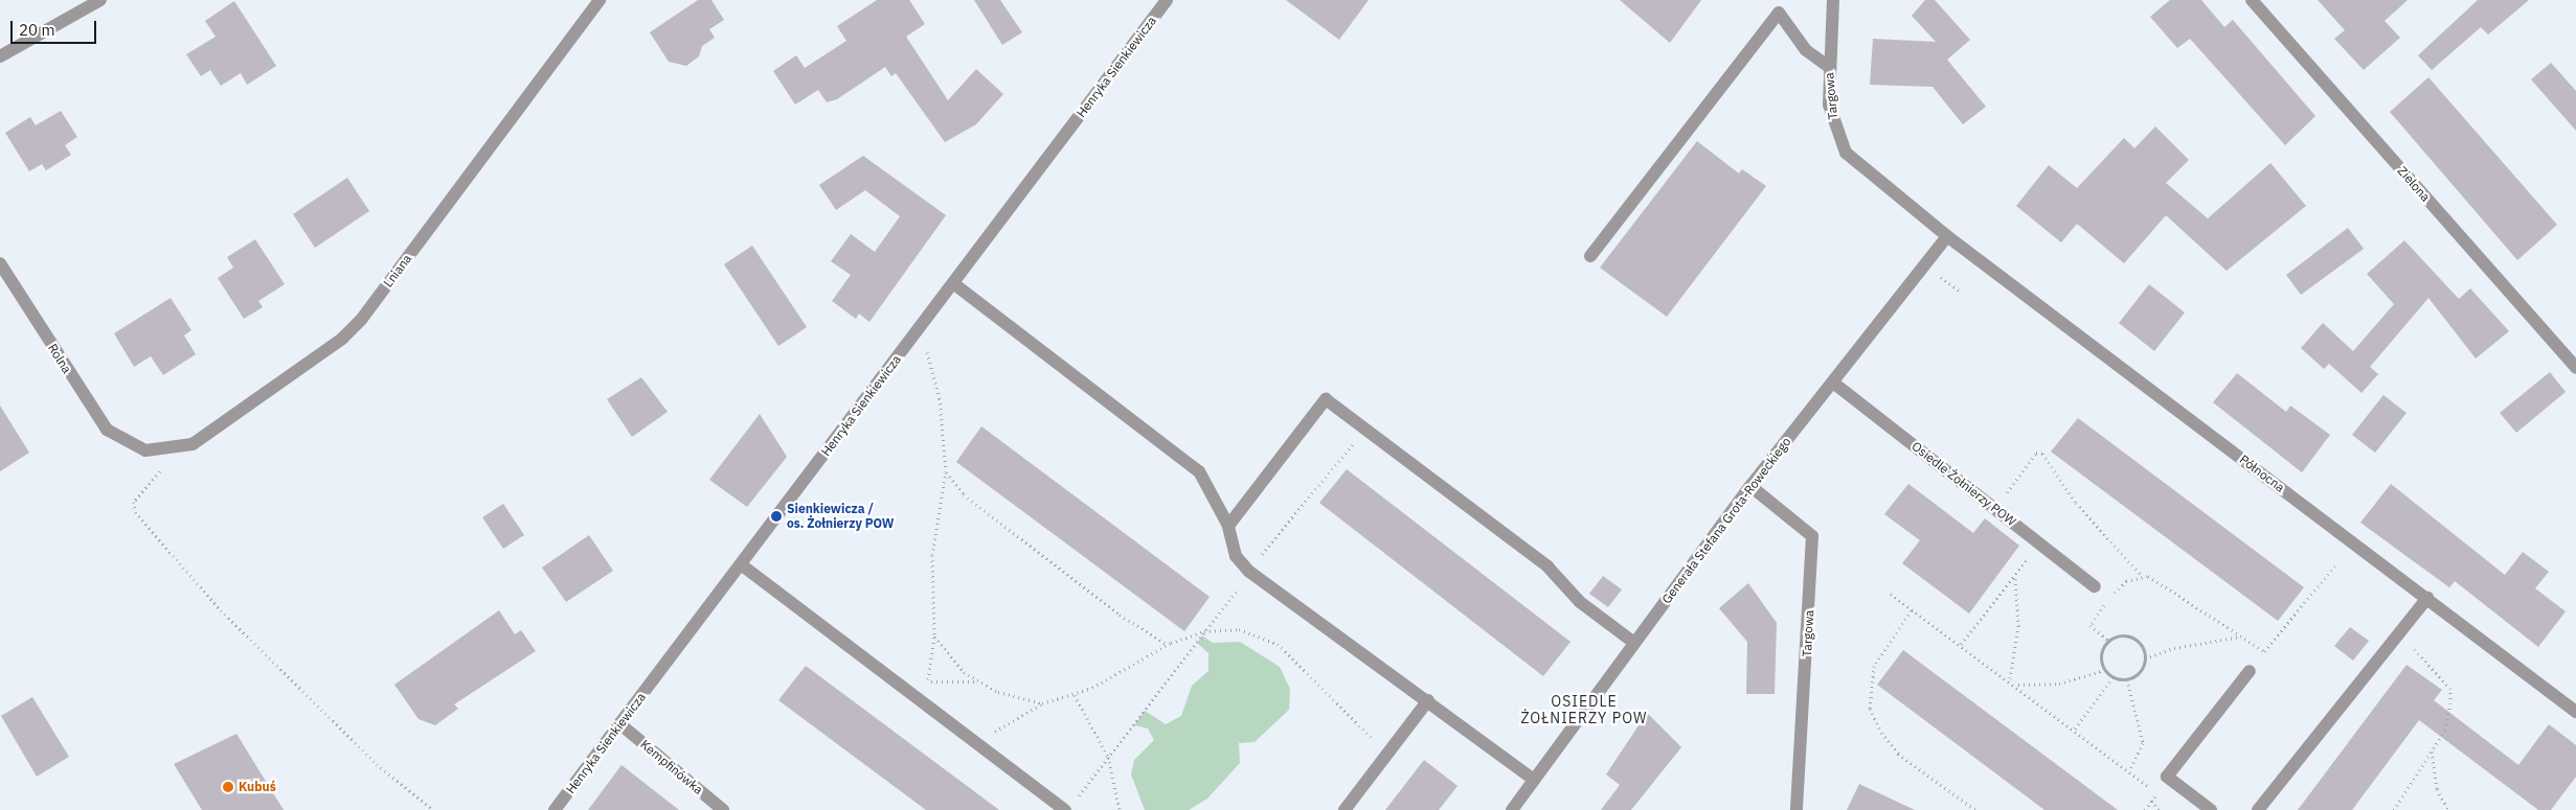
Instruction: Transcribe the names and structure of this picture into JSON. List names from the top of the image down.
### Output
{
  "streets": {
    "street": [
      "Henryka Sienkiewicza",
      "Targowa",
      "Zielona",
      "Lniana",
      "Rolna",
      "Północna",
      "Osiedle Żołnierzy POW",
      "Generała Stefana Grota-Roweckiego",
      "Kempfinówka"
    ]
  },
  "crossings": [
    ["Henryka Sienkiewicza", "Kempfinówka"],
    ["Targowa", "Północna"],
    ["Targowa", "Generała Stefana Grota-Roweckiego"],
    ["Lniana", "Rolna"],
    ["Północna", "Generała Stefana Grota-Roweckiego"],
    ["Osiedle Żołnierzy POW", "Generała Stefana Grota-Roweckiego"]
  ],
  "districts": ["OSIEDLE ŻOŁNIERZY POW"],
  "places": ["Sienkiewicza / os. Żołnierzy POW", "Kubuś"],
  "scale_bar": "20 m"
}
